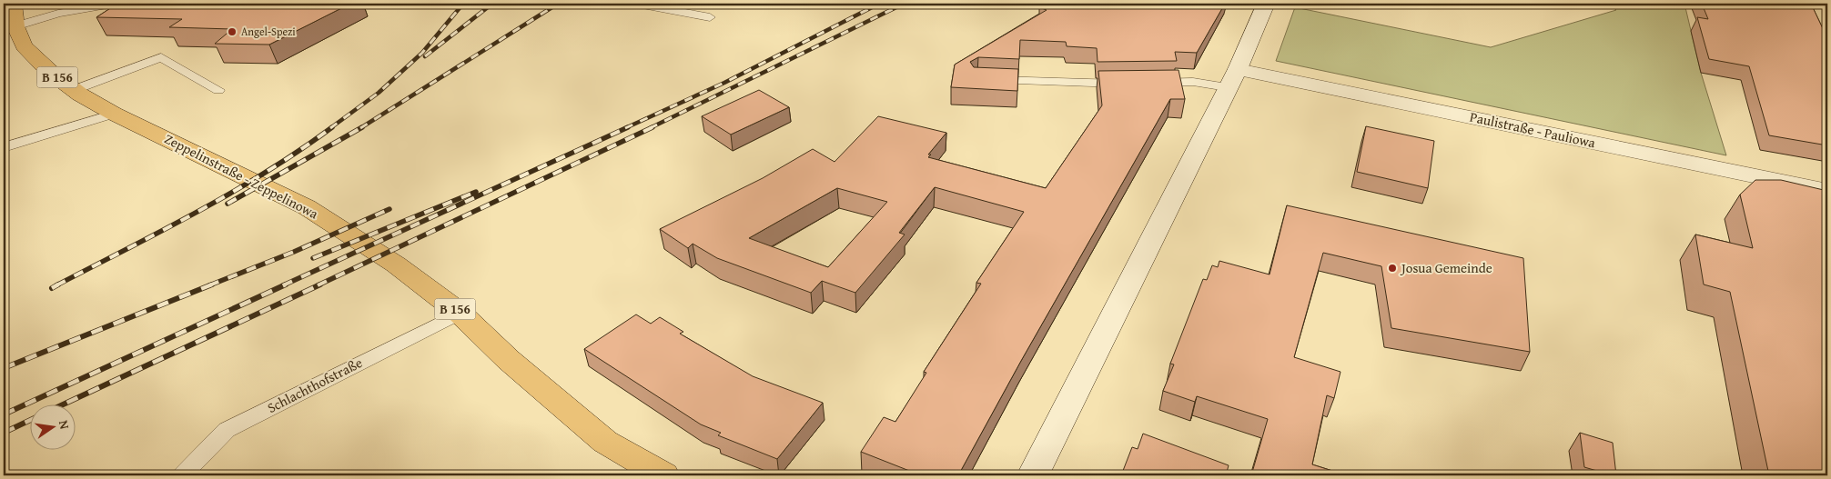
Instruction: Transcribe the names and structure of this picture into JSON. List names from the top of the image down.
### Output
{
  "streets": {
    "main road": ["B 156", "Zeppelinstraße - Zeppelinowa"],
    "street": ["Paulistraße - Pauliowa"],
    "lane": ["Schlachthofstraße"]
  },
  "crossings": [
    ["Zeppelinstraße - Zeppelinowa", "Schlachthofstraße"]
  ],
  "places": ["Angel-Spezi", "Josua Gemeinde"],
  "north": "right"
}
